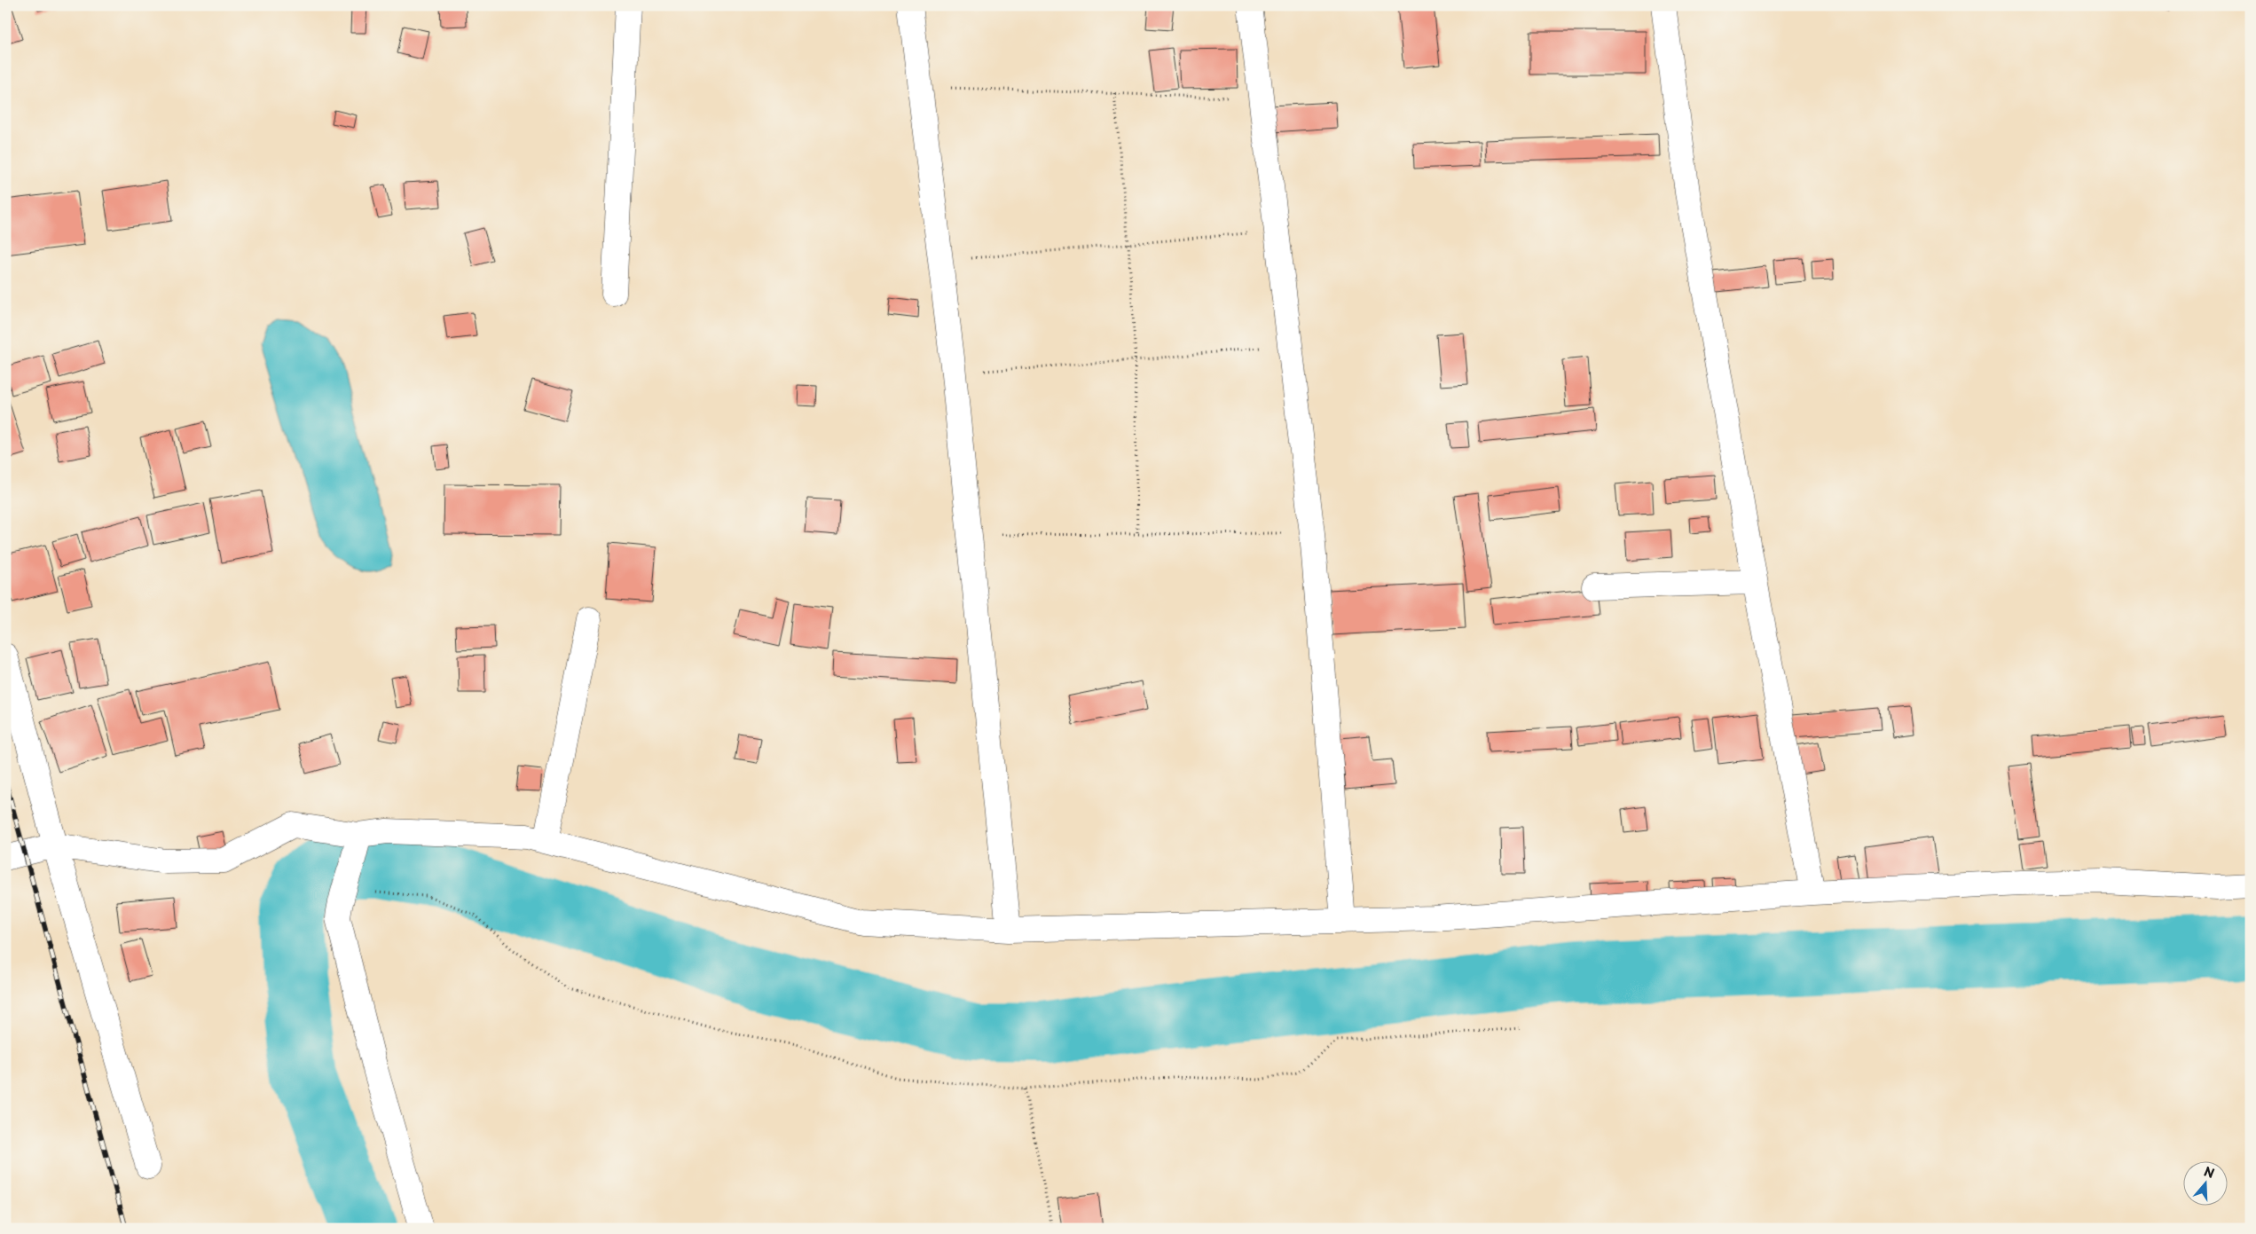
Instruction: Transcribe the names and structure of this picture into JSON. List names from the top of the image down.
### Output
{
  "north": "top"
}
